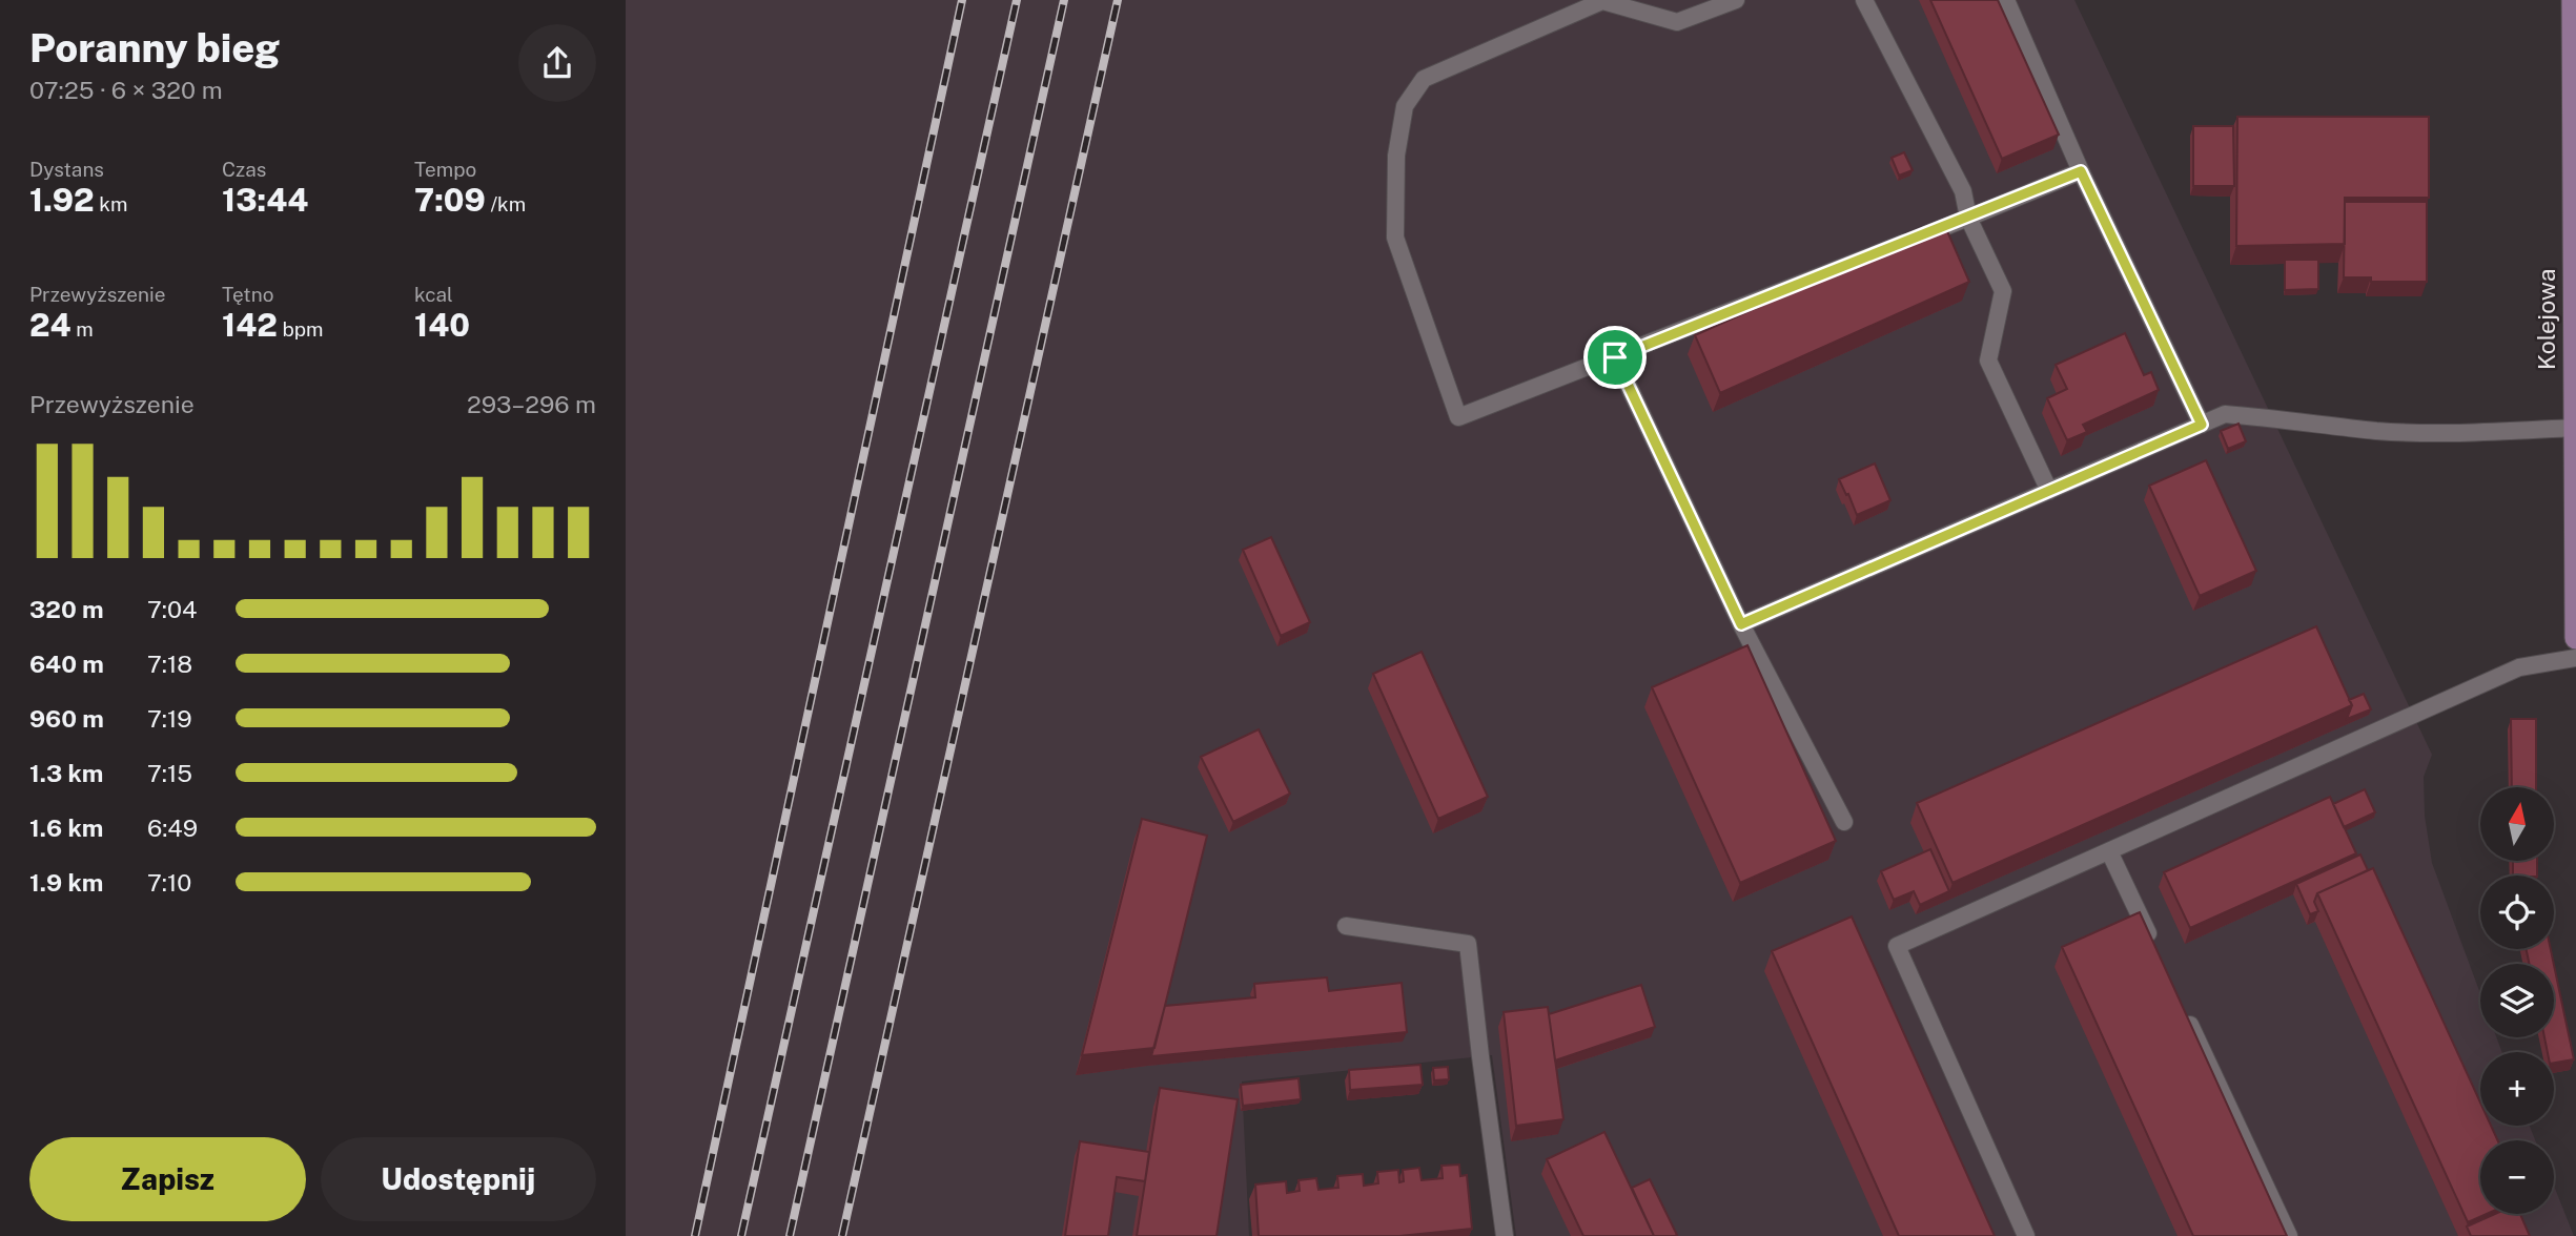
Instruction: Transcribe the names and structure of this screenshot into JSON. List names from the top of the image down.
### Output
{
  "streets": {
    "street": ["Kolejowa"]
  },
  "north": "top",
  "page": {
    "heading": ["Poranny bieg", "07:25 · 6 × 320 m"],
    "stats": [
      ["Dystans", "1.92 km"],
      ["Czas", "13:44"],
      ["Tempo", "7:09 /km"],
      ["Przewyższenie", "24 m"],
      ["Tętno", "142 bpm"],
      ["kcal", "140"]
    ],
    "chart": ["Przewyższenie", "293–296 m"],
    "list": [
      {
        "name": "320 m",
        "note": "7:04"
      },
      {
        "name": "640 m",
        "note": "7:18"
      },
      {
        "name": "960 m",
        "note": "7:19"
      },
      {
        "name": "1.3 km",
        "note": "7:15"
      },
      {
        "name": "1.6 km",
        "note": "6:49"
      },
      {
        "name": "1.9 km",
        "note": "7:10"
      }
    ],
    "map_buttons": ["+", "−"],
    "buttons": ["Zapisz", "Udostępnij"]
  }
}
